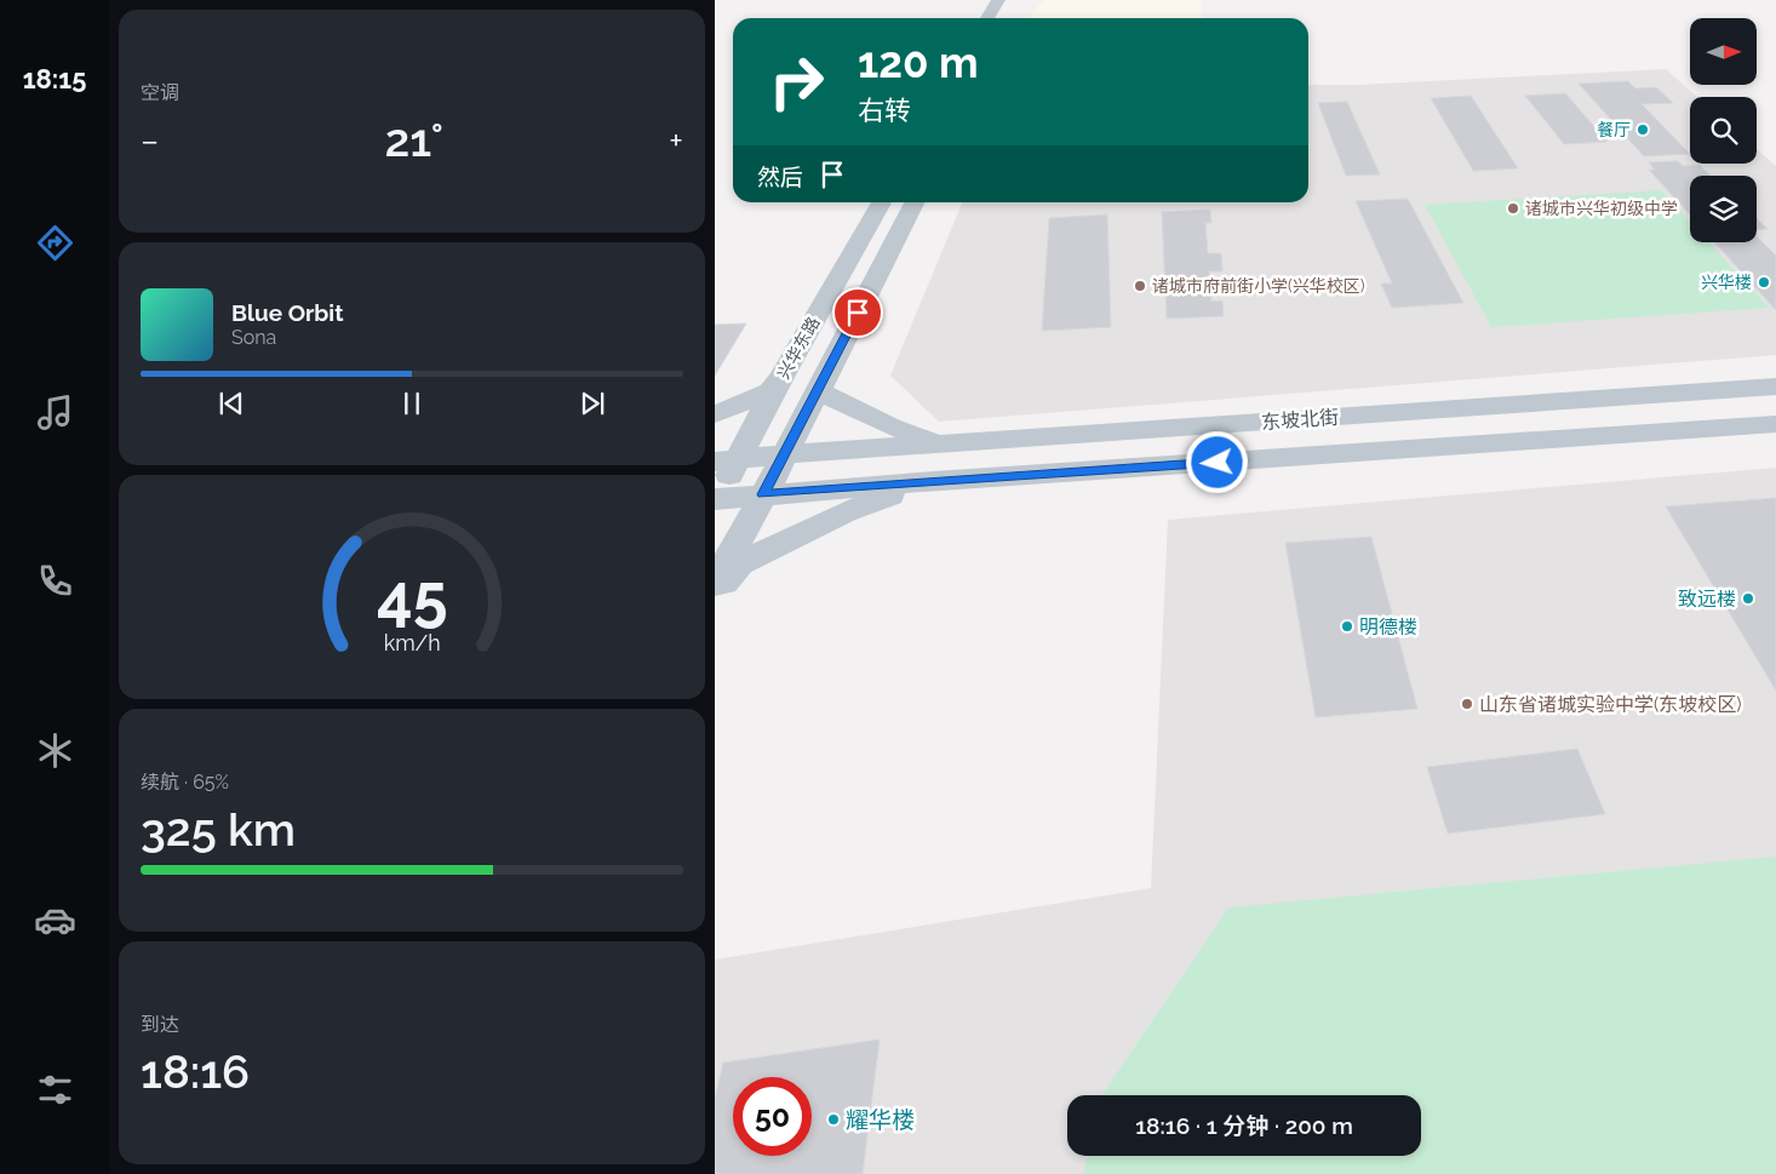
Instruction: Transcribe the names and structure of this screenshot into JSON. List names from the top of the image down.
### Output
{
  "streets": {
    "main road": ["兴华东路", "东坡北街"]
  },
  "crossings": [
    ["兴华东路", "东坡北街"]
  ],
  "places": [
    "餐厅",
    "诸城市兴华初级中学",
    "兴华楼",
    "诸城市府前街小学(兴华校区)",
    "致远楼",
    "明德楼",
    "山东省诸城实验中学(东坡校区)",
    "耀华楼"
  ],
  "north": "right",
  "page": {
    "tabs": "18:15",
    "tile": [
      "空调",
      ["续航 · 65%", "325 km"],
      ["到达", "18:16"]
    ],
    "turn": ["120 m", "右转"],
    "heat": ["−", "21°", "+"],
    "then": "然后",
    "song": ["Blue Orbit", "Sona"],
    "limit": "50",
    "trip": "18:16 · 1 分钟 · 200 m",
    "gauge": ["45", "km/h"]
  }
}
